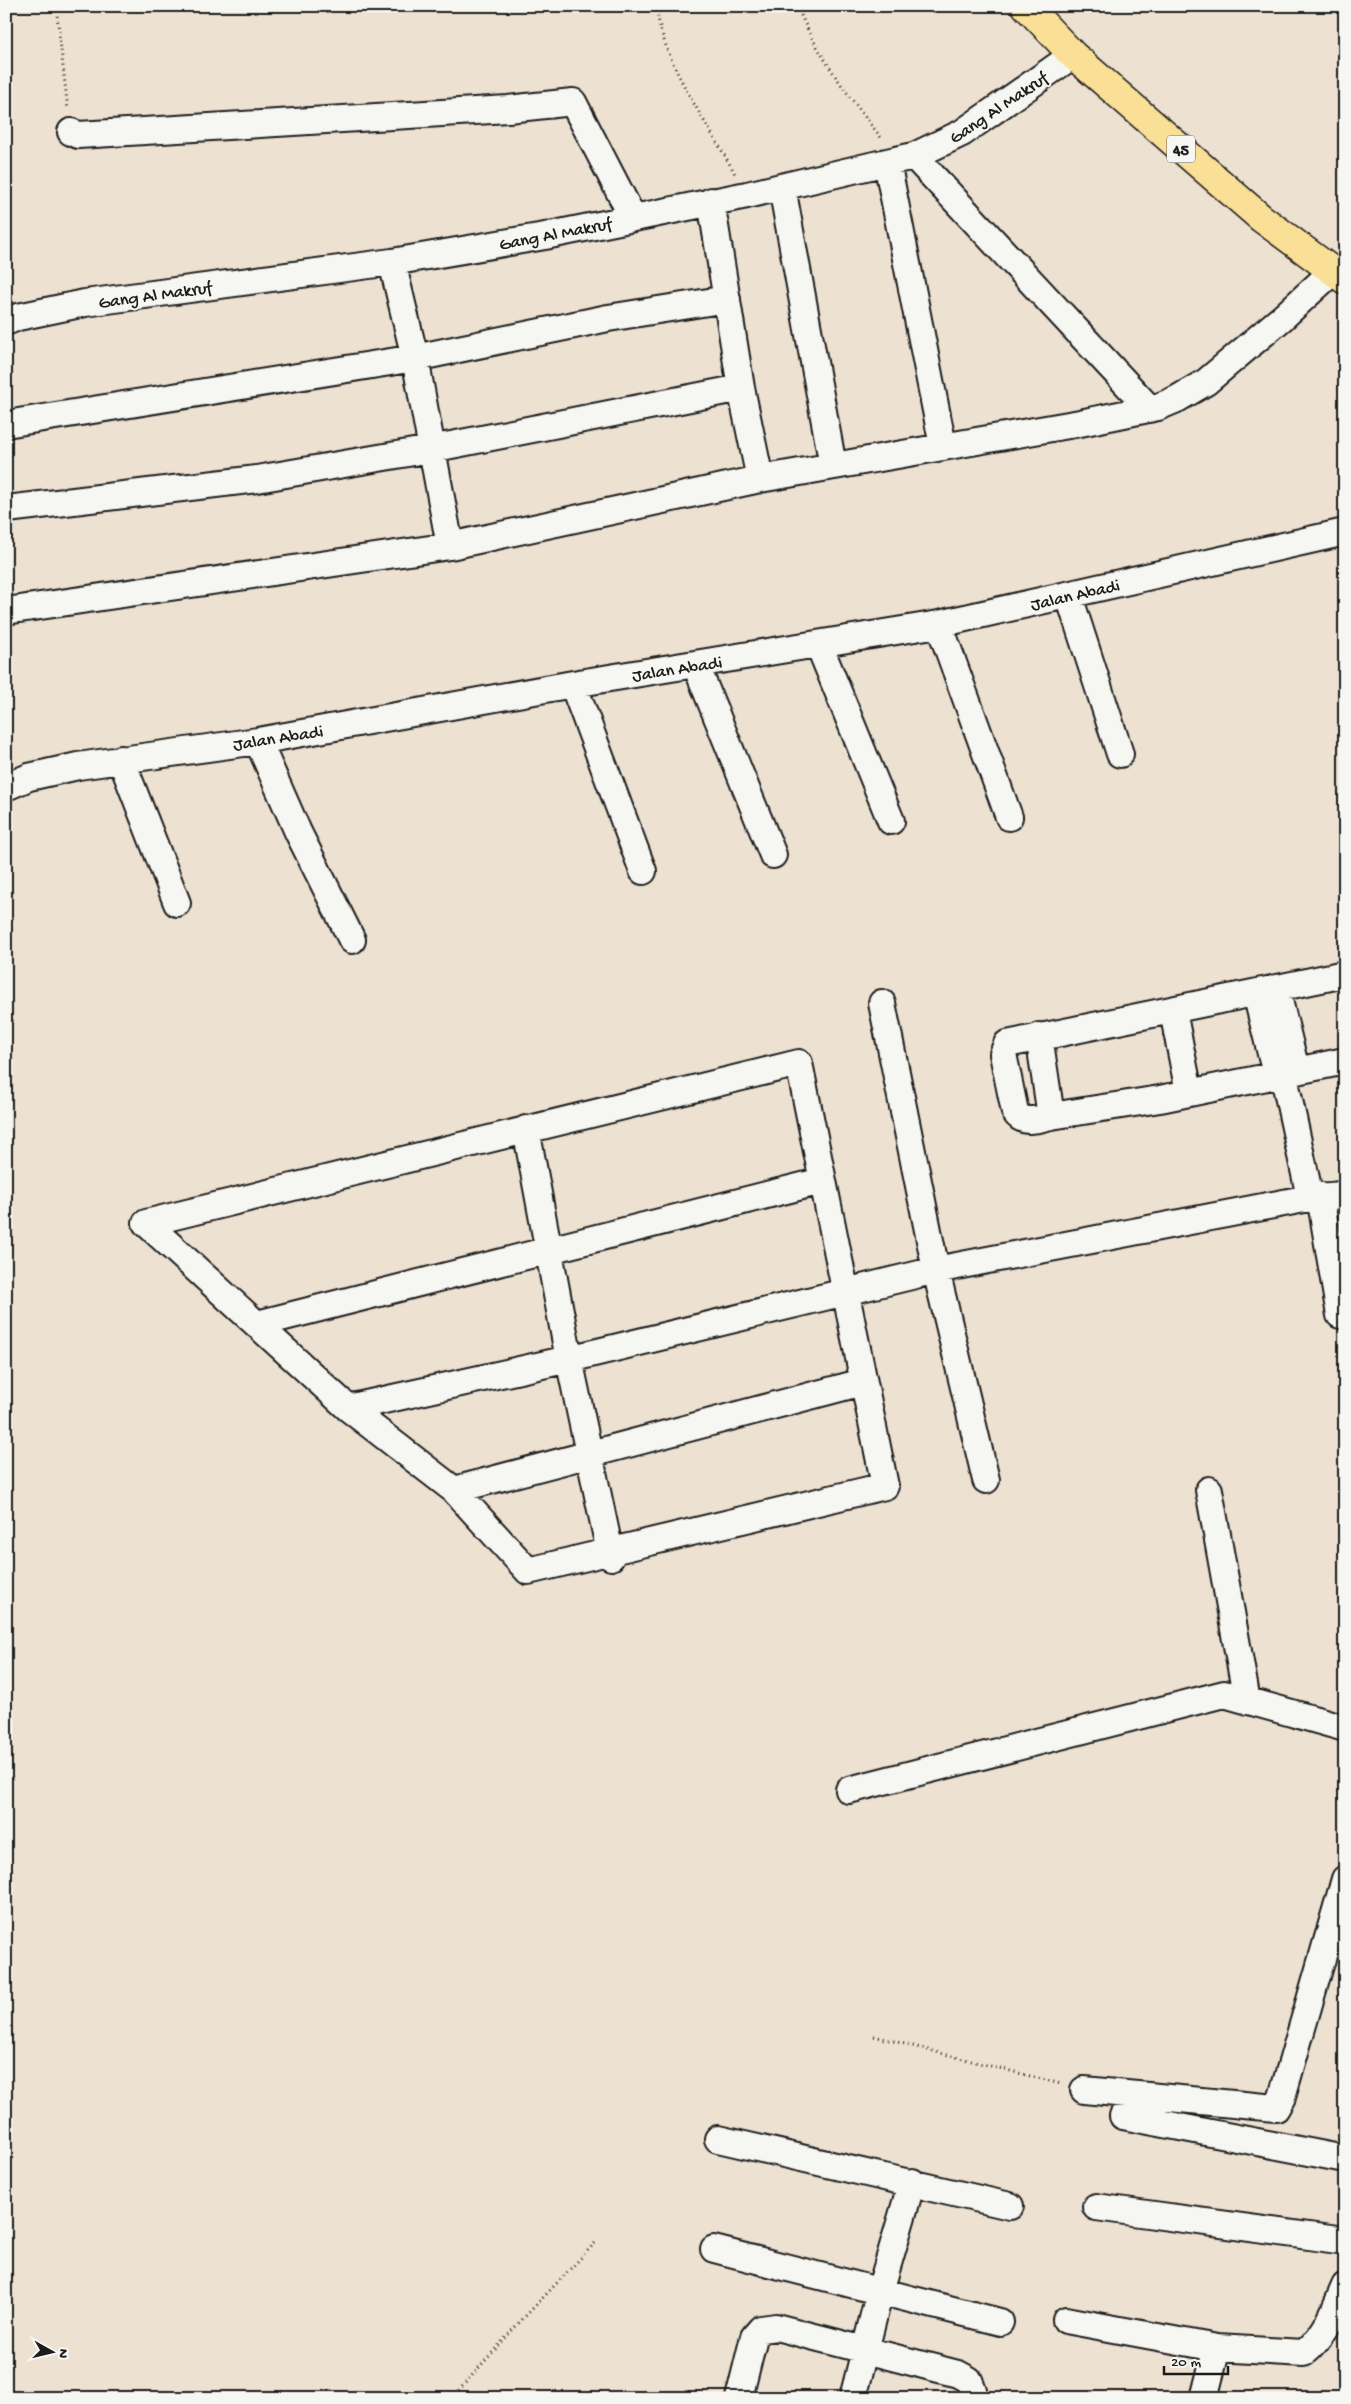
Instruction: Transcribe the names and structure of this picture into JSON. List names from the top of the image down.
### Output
{
  "streets": {
    "main road": ["45"],
    "street": ["Gang Al Makruf", "Jalan Abadi"]
  },
  "crossings": [
    ["Gang Al Makruf", "45"]
  ],
  "scale_bar": "20 m",
  "north": "right"
}
